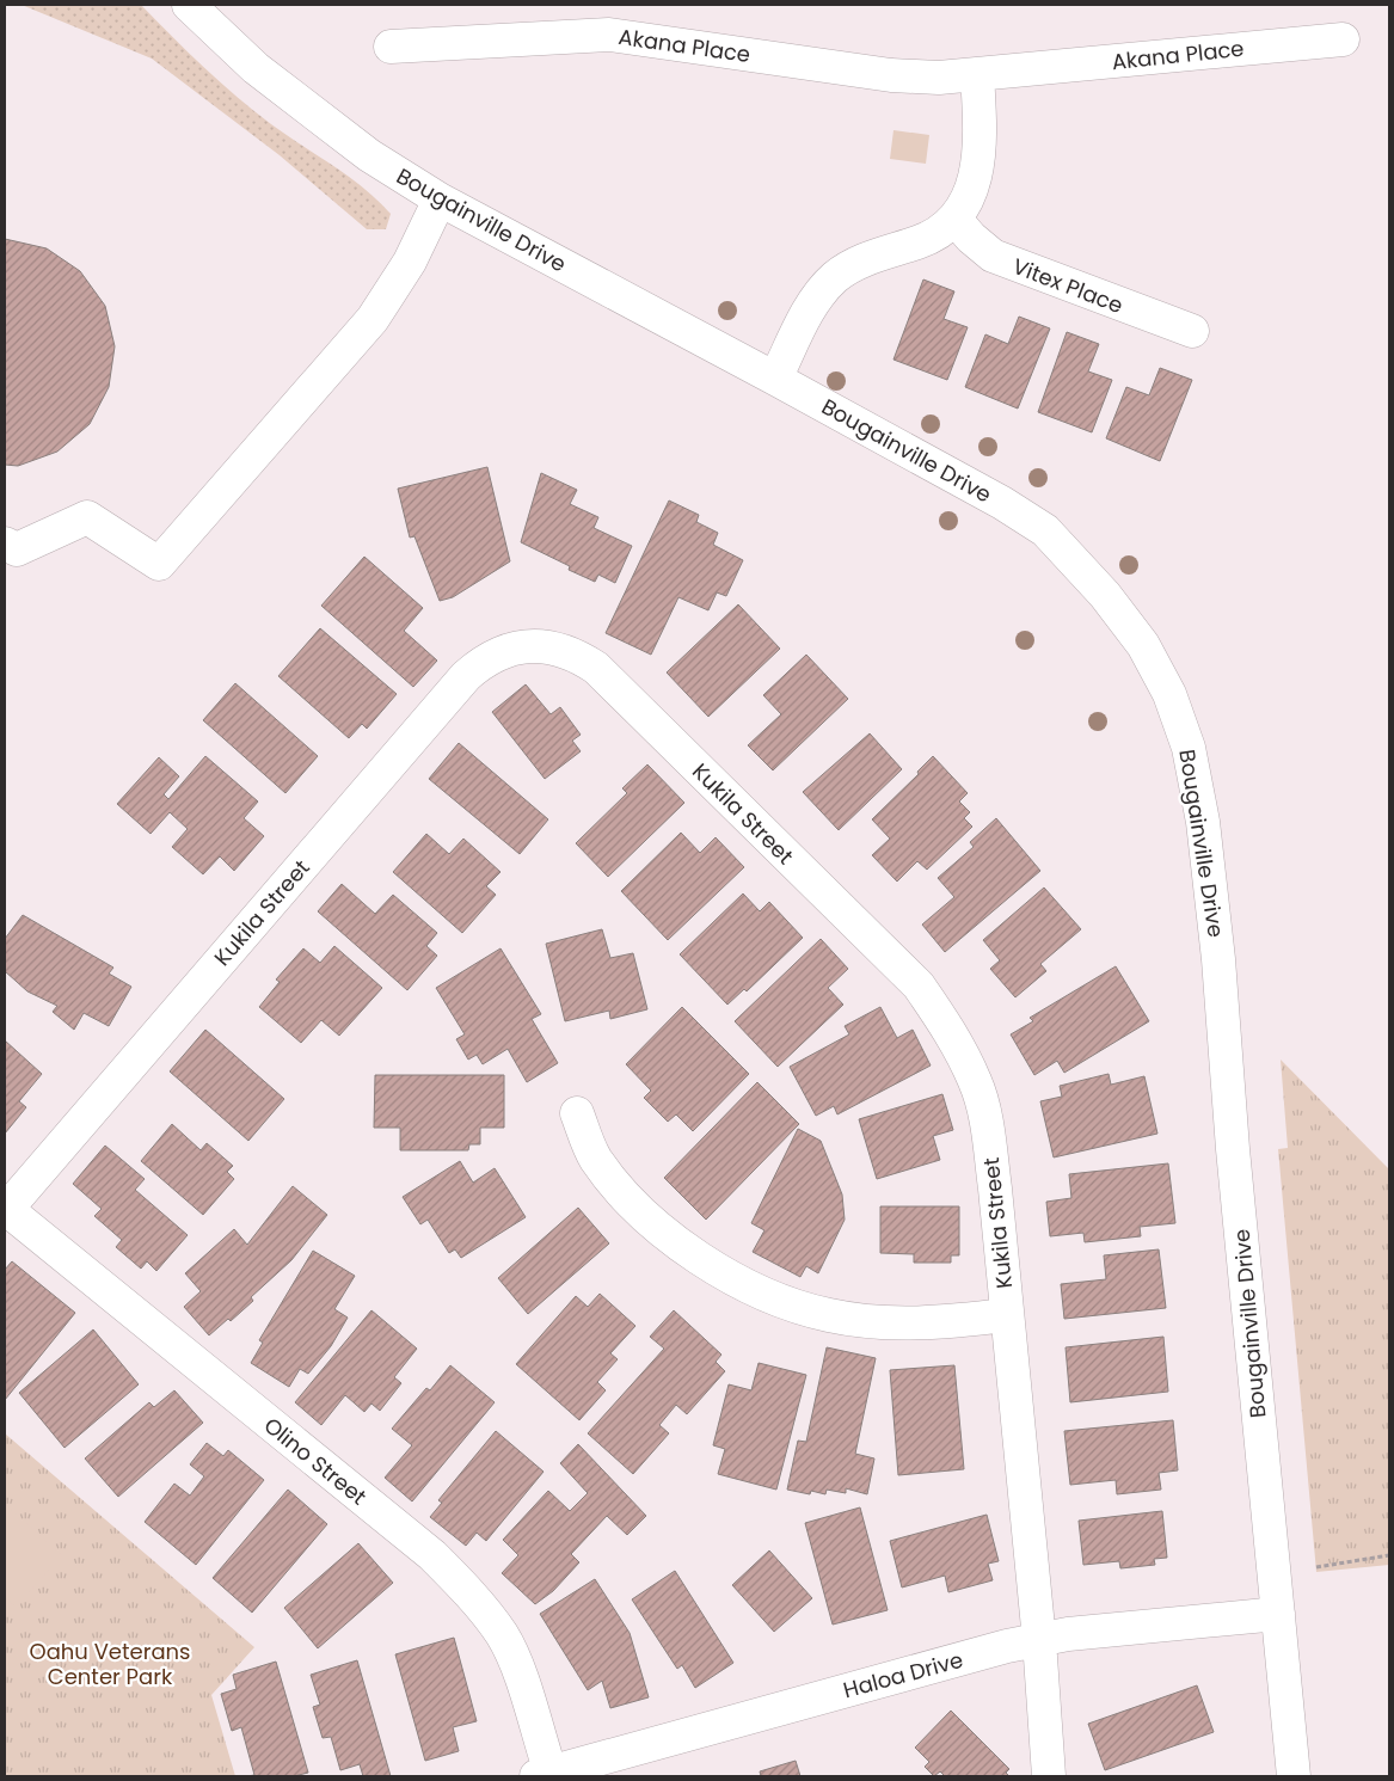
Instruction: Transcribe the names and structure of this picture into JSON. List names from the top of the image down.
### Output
{
  "streets": {
    "street": [
      "Akana Place",
      "Bougainville Drive",
      "Vitex Place",
      "Kukila Street",
      "Olino Street",
      "Haloa Drive"
    ]
  },
  "crossings": [
    ["Bougainville Drive", "Haloa Drive"],
    ["Kukila Street", "Olino Street"],
    ["Kukila Street", "Haloa Drive"],
    ["Olino Street", "Haloa Drive"]
  ],
  "parks": ["Oahu Veterans Center Park"]
}
